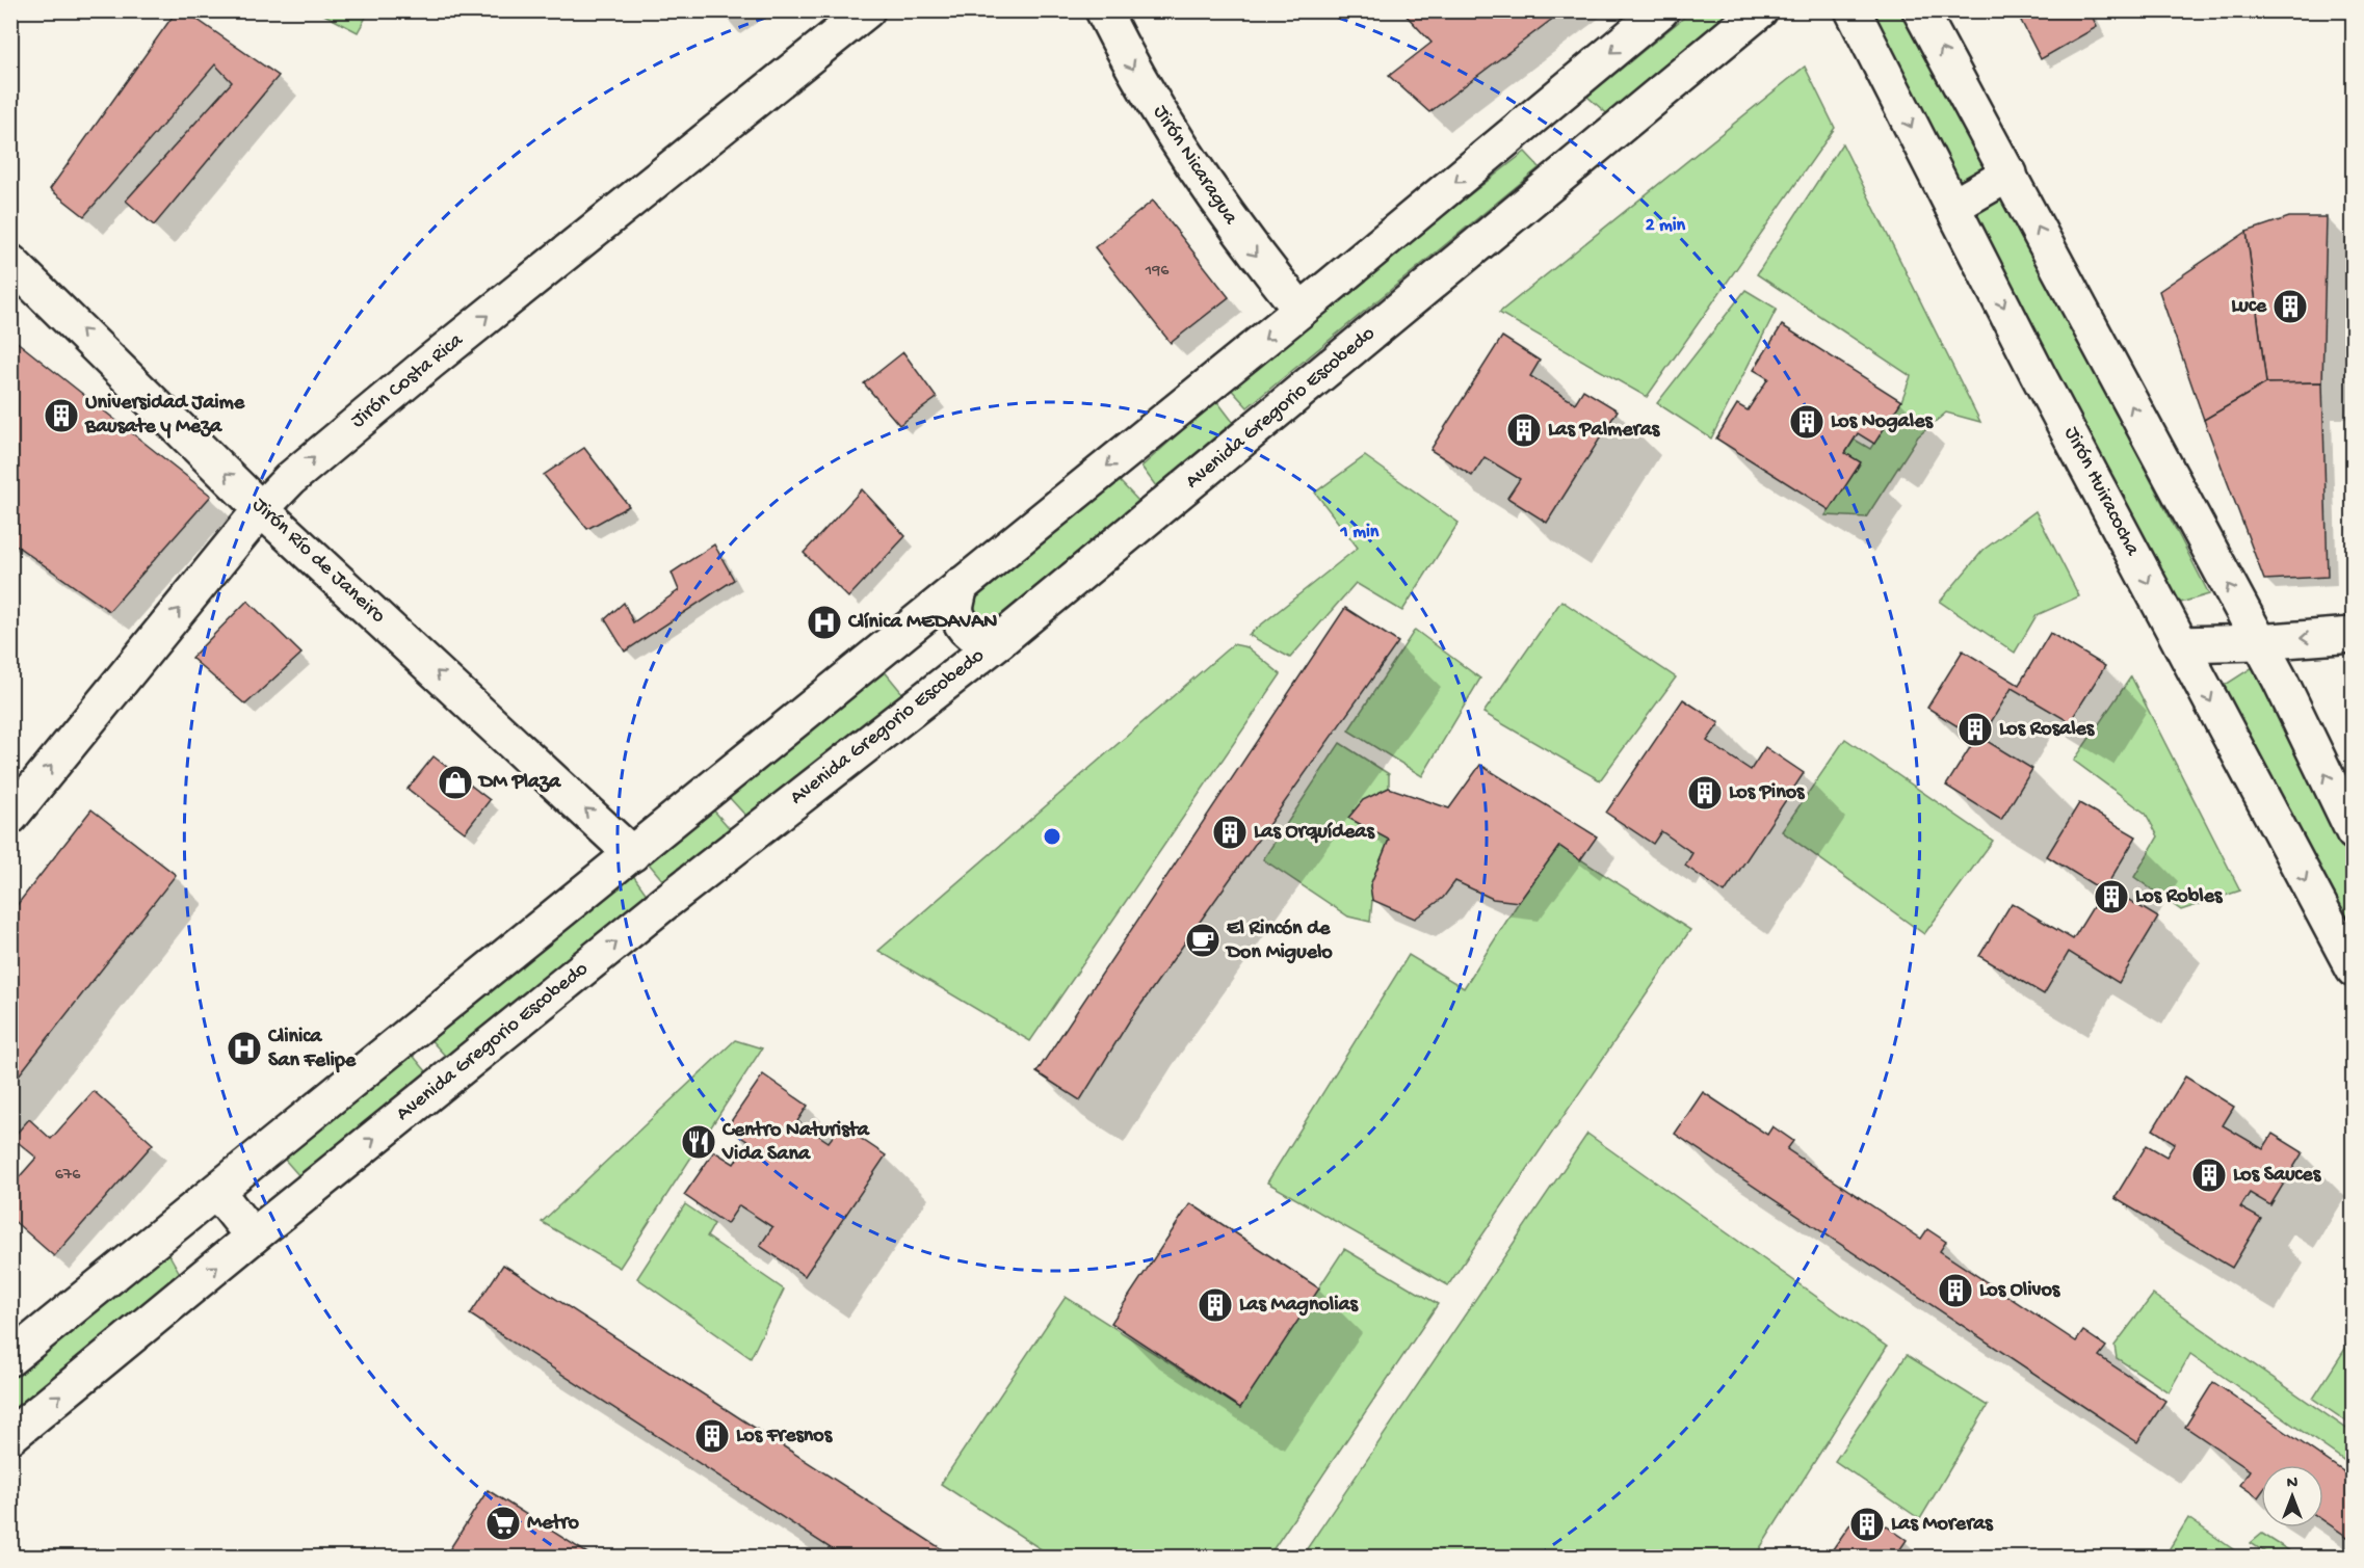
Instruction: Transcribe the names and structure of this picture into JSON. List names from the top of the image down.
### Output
{
  "streets": {
    "street": [
      "Jirón Nicaragua",
      "Jirón Costa Rica",
      "Avenida Gregorio Escobedo",
      "Jirón Huiracocha",
      "Jirón Río de Janeiro"
    ]
  },
  "crossings": [
    ["Jirón Costa Rica", "Jirón Río de Janeiro"]
  ],
  "one_way": ["Jirón Nicaragua", "Jirón Costa Rica", "Jirón Río de Janeiro"],
  "places": {
    "building": [
      "Luce",
      "Universidad Jaime Bausate y Meza",
      "Los Nogales",
      "Las Palmeras",
      "Los Rosales",
      "Los Pinos",
      "Las Orquídeas",
      "Los Robles",
      "Los Sauces",
      "Los Olivos",
      "Las Magnolias",
      "Los Fresnos",
      "Las Moreras"
    ],
    "hospital": ["Clínica MEDAVAN", "Clinica San Felipe"],
    "shop": ["DM Plaza"],
    "cafe": ["El Rincón de Don Miguelo"],
    "restaurant": ["Centro Naturista Vida Sana"],
    "supermarket": ["Metro"]
  },
  "house_numbers": ["196", "676"],
  "north": "top",
  "rings": ["2 min", "1 min"]
}
